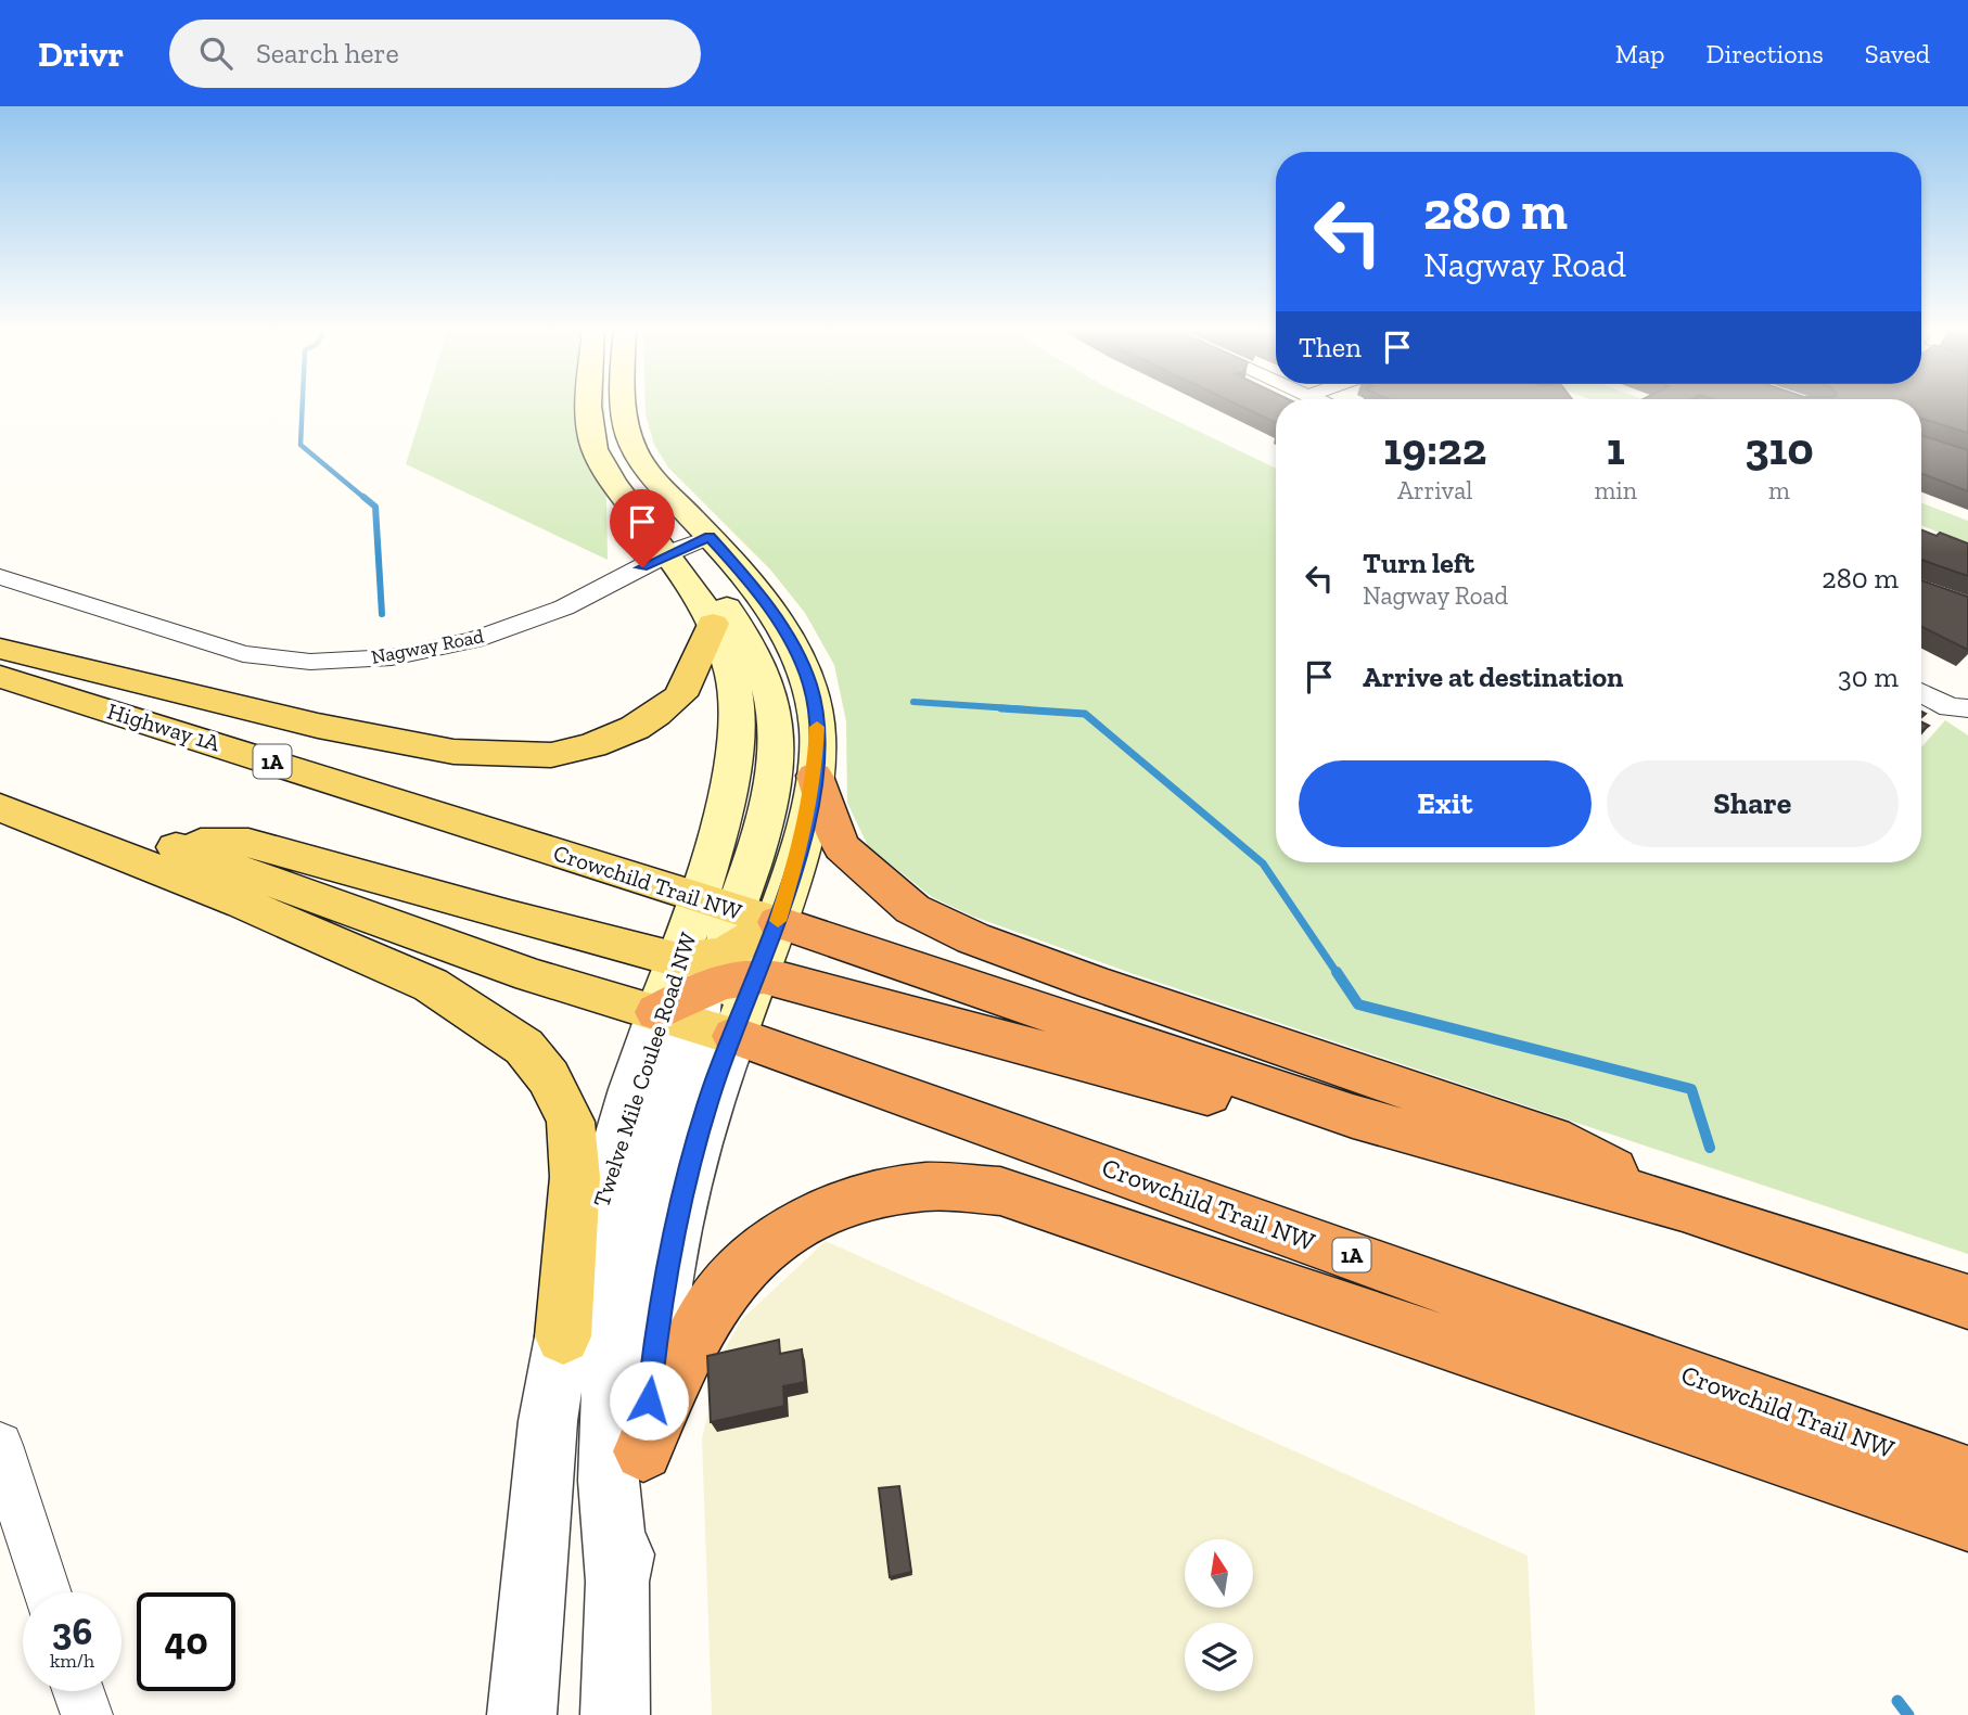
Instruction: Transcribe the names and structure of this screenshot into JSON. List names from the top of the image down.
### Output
{
  "streets": {
    "highway": ["1A", "Crowchild Trail NW"],
    "main road": ["Highway 1A", "Twelve Mile Coulee Road NW"],
    "street": ["Nagway Road"]
  },
  "crossings": [
    ["Nagway Road", "Twelve Mile Coulee Road NW"],
    ["Highway 1A", "Crowchild Trail NW"],
    ["1A", "Crowchild Trail NW"],
    ["Crowchild Trail NW", "Twelve Mile Coulee Road NW"]
  ],
  "north": "top",
  "page": {
    "header": "Drivr",
    "search": "Search here",
    "nav": ["Map", "Directions", "Saved"],
    "turn": ["280 m", "Nagway Road"],
    "then": "Then",
    "eta": [
      "19:22",
      "Arrival",
      "1",
      "min",
      "310",
      "m"
    ],
    "list": [
      {
        "name": "Turn left",
        "note": "Nagway Road",
        "value": "280 m"
      },
      {
        "name": "Arrive at destination",
        "value": "30 m"
      }
    ],
    "buttons": ["Exit", "Share"],
    "speed": "36 km/h",
    "limit": "40"
  }
}
